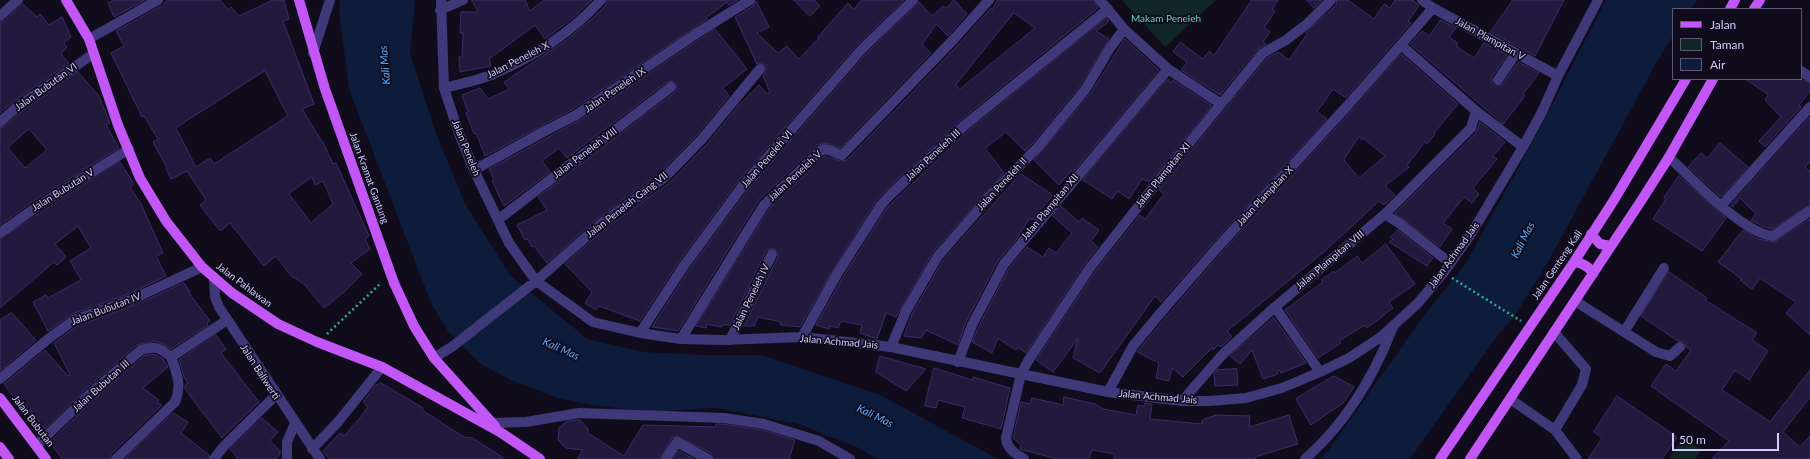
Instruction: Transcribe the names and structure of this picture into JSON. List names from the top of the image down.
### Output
{
  "streets": {
    "main road": [
      "Jalan Kramat Gantung",
      "Jalan Genteng Kali",
      "Jalan Pahlawan",
      "Jalan Bubutan"
    ],
    "street": [
      "Jalan Plampitan V",
      "Jalan Peneleh X",
      "Jalan Bubutan VI",
      "Jalan Peneleh IX",
      "Jalan Peneleh",
      "Jalan Peneleh VIII",
      "Jalan Peneleh III",
      "Jalan Peneleh VI",
      "Jalan Plampitan XI",
      "Jalan Peneleh V",
      "Jalan Peneleh II",
      "Jalan Bubutan V",
      "Jalan Plampitan X",
      "Jalan Peneleh Gang VII",
      "Jalan Plampitan XII",
      "Jalan Achmad Jais",
      "Jalan Plampitan VIII",
      "Jalan Peneleh IV",
      "Jalan Bubutan IV",
      "Jalan Baliwerti",
      "Jalan Bubutan III"
    ]
  },
  "crossings": [
    ["Jalan Plampitan V", "Jalan Plampitan X"],
    ["Jalan Plampitan V", "Jalan Achmad Jais"],
    ["Jalan Peneleh X", "Jalan Peneleh"],
    ["Jalan Bubutan VI", "Jalan Pahlawan"],
    ["Jalan Peneleh IX", "Jalan Peneleh"],
    ["Jalan Peneleh", "Jalan Peneleh VIII"],
    ["Jalan Peneleh", "Jalan Peneleh Gang VII"],
    ["Jalan Peneleh", "Jalan Achmad Jais"],
    ["Jalan Peneleh III", "Jalan Achmad Jais"],
    ["Jalan Peneleh VI", "Jalan Achmad Jais"],
    ["Jalan Plampitan XI", "Jalan Achmad Jais"],
    ["Jalan Peneleh V", "Jalan Achmad Jais"],
    ["Jalan Kramat Gantung", "Jalan Pahlawan"],
    ["Jalan Peneleh II", "Jalan Achmad Jais"],
    ["Jalan Bubutan V", "Jalan Pahlawan"],
    ["Jalan Plampitan X", "Jalan Achmad Jais"],
    ["Jalan Peneleh Gang VII", "Jalan Achmad Jais"],
    ["Jalan Plampitan XII", "Jalan Achmad Jais"],
    ["Jalan Achmad Jais", "Jalan Plampitan VIII"],
    ["Jalan Achmad Jais", "Jalan Peneleh IV"],
    ["Jalan Pahlawan", "Jalan Bubutan IV"],
    ["Jalan Pahlawan", "Jalan Baliwerti"],
    ["Jalan Bubutan III", "Jalan Bubutan"]
  ],
  "water": ["Kali Mas"],
  "parks": ["Makam Peneleh"],
  "legend": ["Jalan", "Taman", "Air"],
  "scale_bar": "50 m"
}
